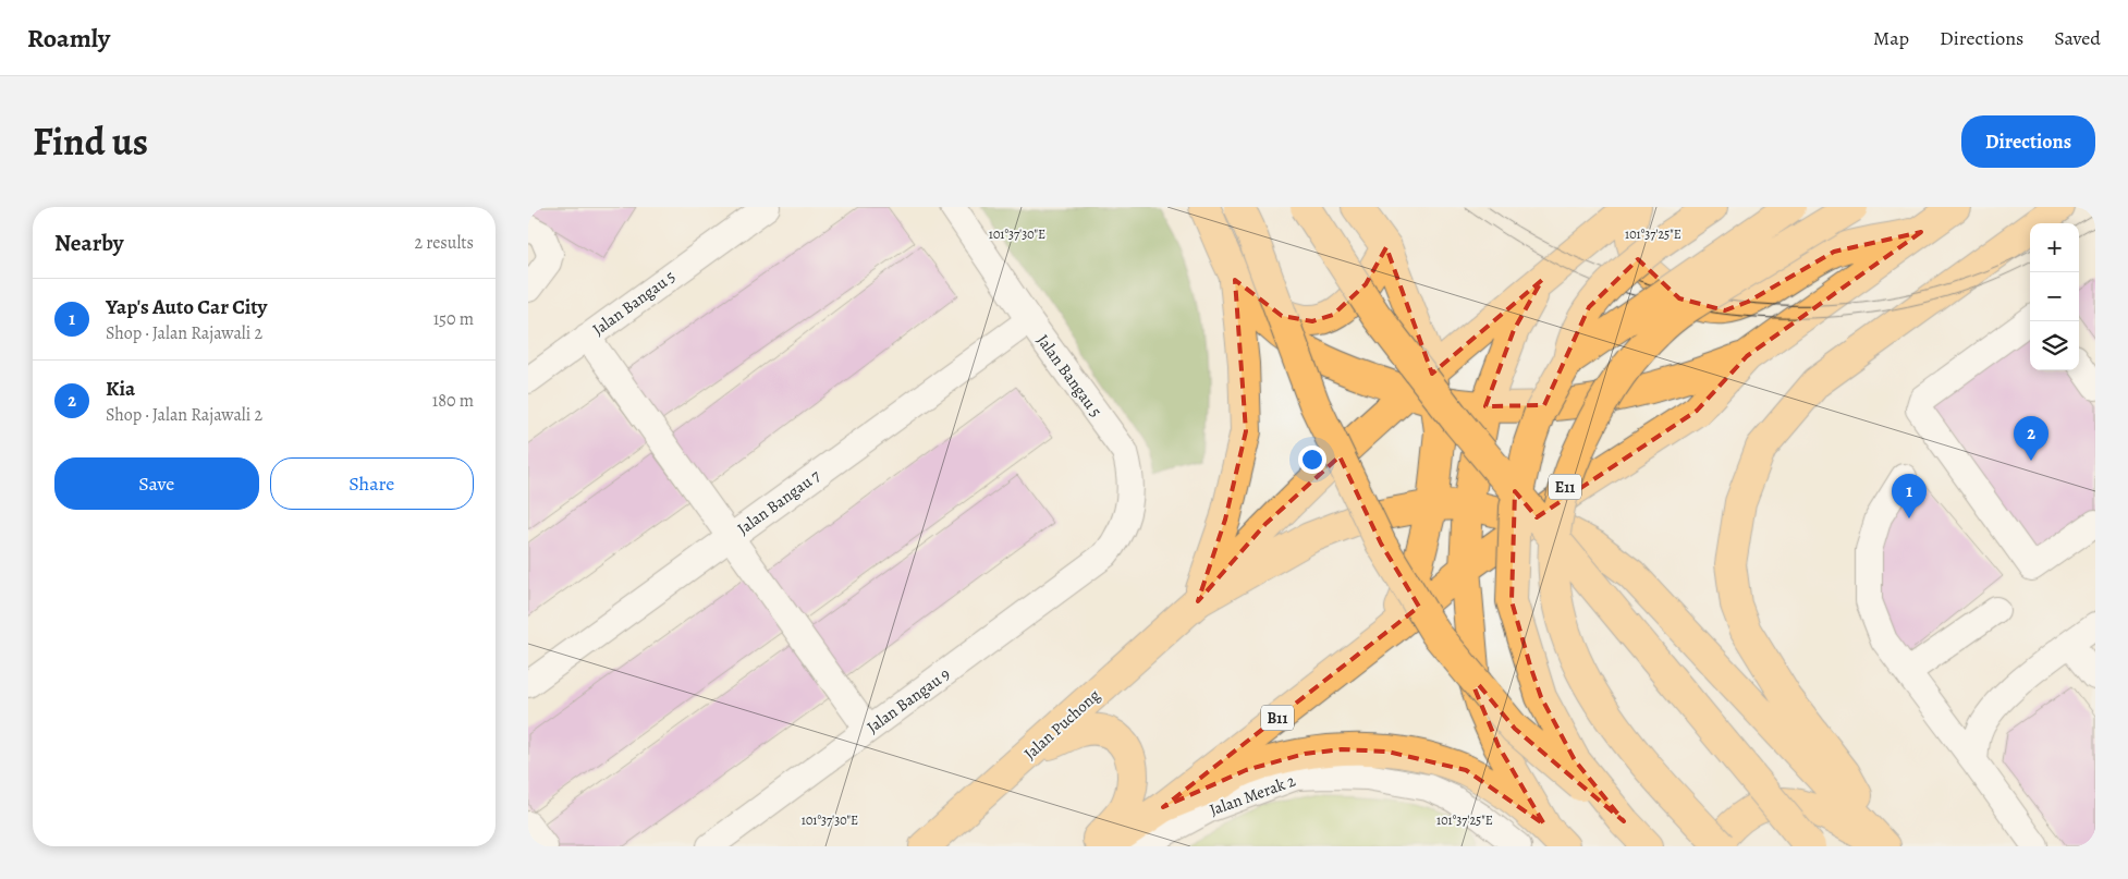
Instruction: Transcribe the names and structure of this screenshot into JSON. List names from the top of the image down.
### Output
{
  "streets": {
    "main road": ["E11", "B11", "Jalan Puchong"],
    "street": [
      "Jalan Bangau 5",
      "Jalan Bangau 7",
      "Jalan Bangau 9",
      "Jalan Merak 2"
    ]
  },
  "crossings": [
    ["Jalan Bangau 5", "Jalan Bangau 7"],
    ["Jalan Bangau 5", "Jalan Bangau 9"]
  ],
  "page": {
    "header": "Roamly",
    "nav": ["Map", "Directions", "Saved"],
    "title": "Find us",
    "buttons": [
      "Directions",
      ["Save", "Share"]
    ],
    "heading": ["Nearby", "2 results"],
    "map_buttons": ["+", "−"],
    "list": [
      {
        "mark": "1",
        "name": "Yap's Auto Car City",
        "note": "Shop · Jalan Rajawali 2",
        "value": "150 m"
      },
      {
        "mark": "2",
        "name": "Kia",
        "note": "Shop · Jalan Rajawali 2",
        "value": "180 m"
      }
    ],
    "pins": ["2", "1"]
  },
  "coordinates": ["101°37'30\"E", "101°37'25\"E"]
}
